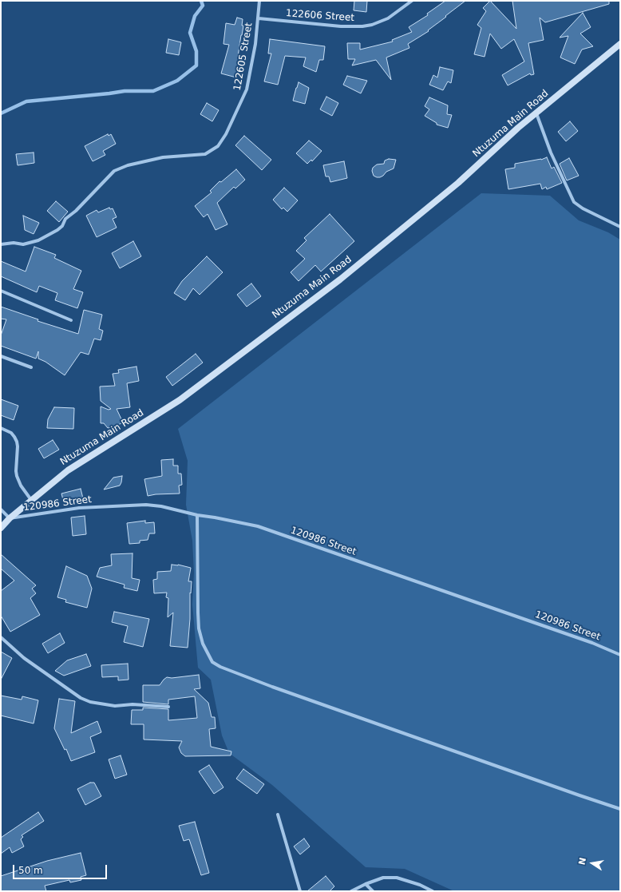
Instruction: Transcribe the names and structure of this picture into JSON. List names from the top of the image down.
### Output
{
  "streets": {
    "main road": ["Ntuzuma Main Road"],
    "street": ["122606 Street", "122605 Street", "120986 Street"]
  },
  "crossings": [
    ["122606 Street", "122605 Street"],
    ["Ntuzuma Main Road", "120986 Street"]
  ],
  "scale_bar": "50 m",
  "north": "left"
}
